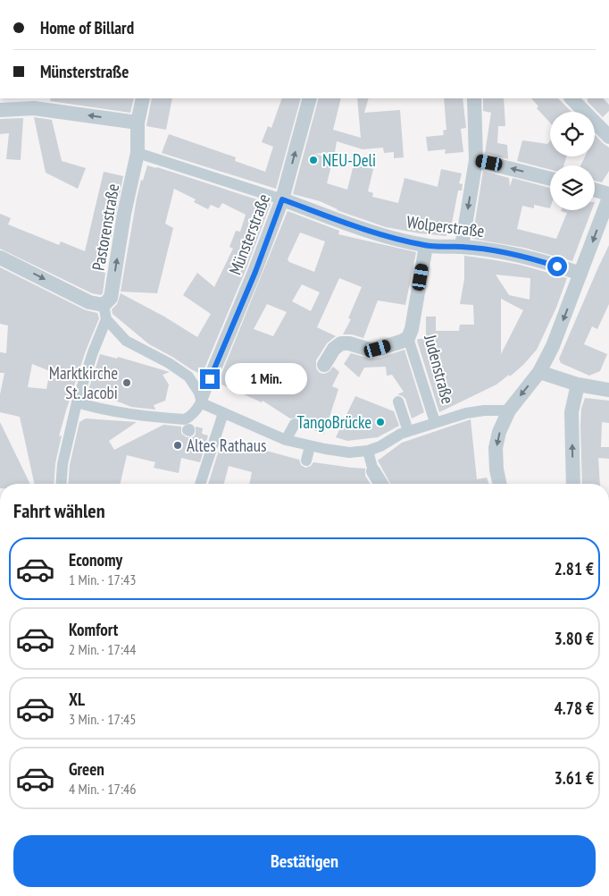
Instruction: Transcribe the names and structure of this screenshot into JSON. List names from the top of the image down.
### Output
{
  "streets": {
    "street": [
      "Wolperstraße",
      "Pastorenstraße",
      "Münsterstraße",
      "Judenstraße"
    ]
  },
  "crossings": [
    ["Wolperstraße", "Münsterstraße"],
    ["Wolperstraße", "Judenstraße"]
  ],
  "one_way": ["Pastorenstraße", "Münsterstraße"],
  "places": [
    "NEU-Deli",
    "Marktkirche St. Jacobi",
    "TangoBrücke",
    "Altes Rathaus"
  ],
  "page": {
    "banner": ["Home of Billard", "Münsterstraße"],
    "bubble": "1 Min.",
    "heading": "Fahrt wählen",
    "list": [
      {
        "name": "Economy",
        "note": "1 Min. · 17:43",
        "value": "2.81 €"
      },
      {
        "name": "Komfort",
        "note": "2 Min. · 17:44",
        "value": "3.80 €"
      },
      {
        "name": "XL",
        "note": "3 Min. · 17:45",
        "value": "4.78 €"
      },
      {
        "name": "Green",
        "note": "4 Min. · 17:46",
        "value": "3.61 €"
      }
    ],
    "buttons": "Bestätigen"
  }
}
